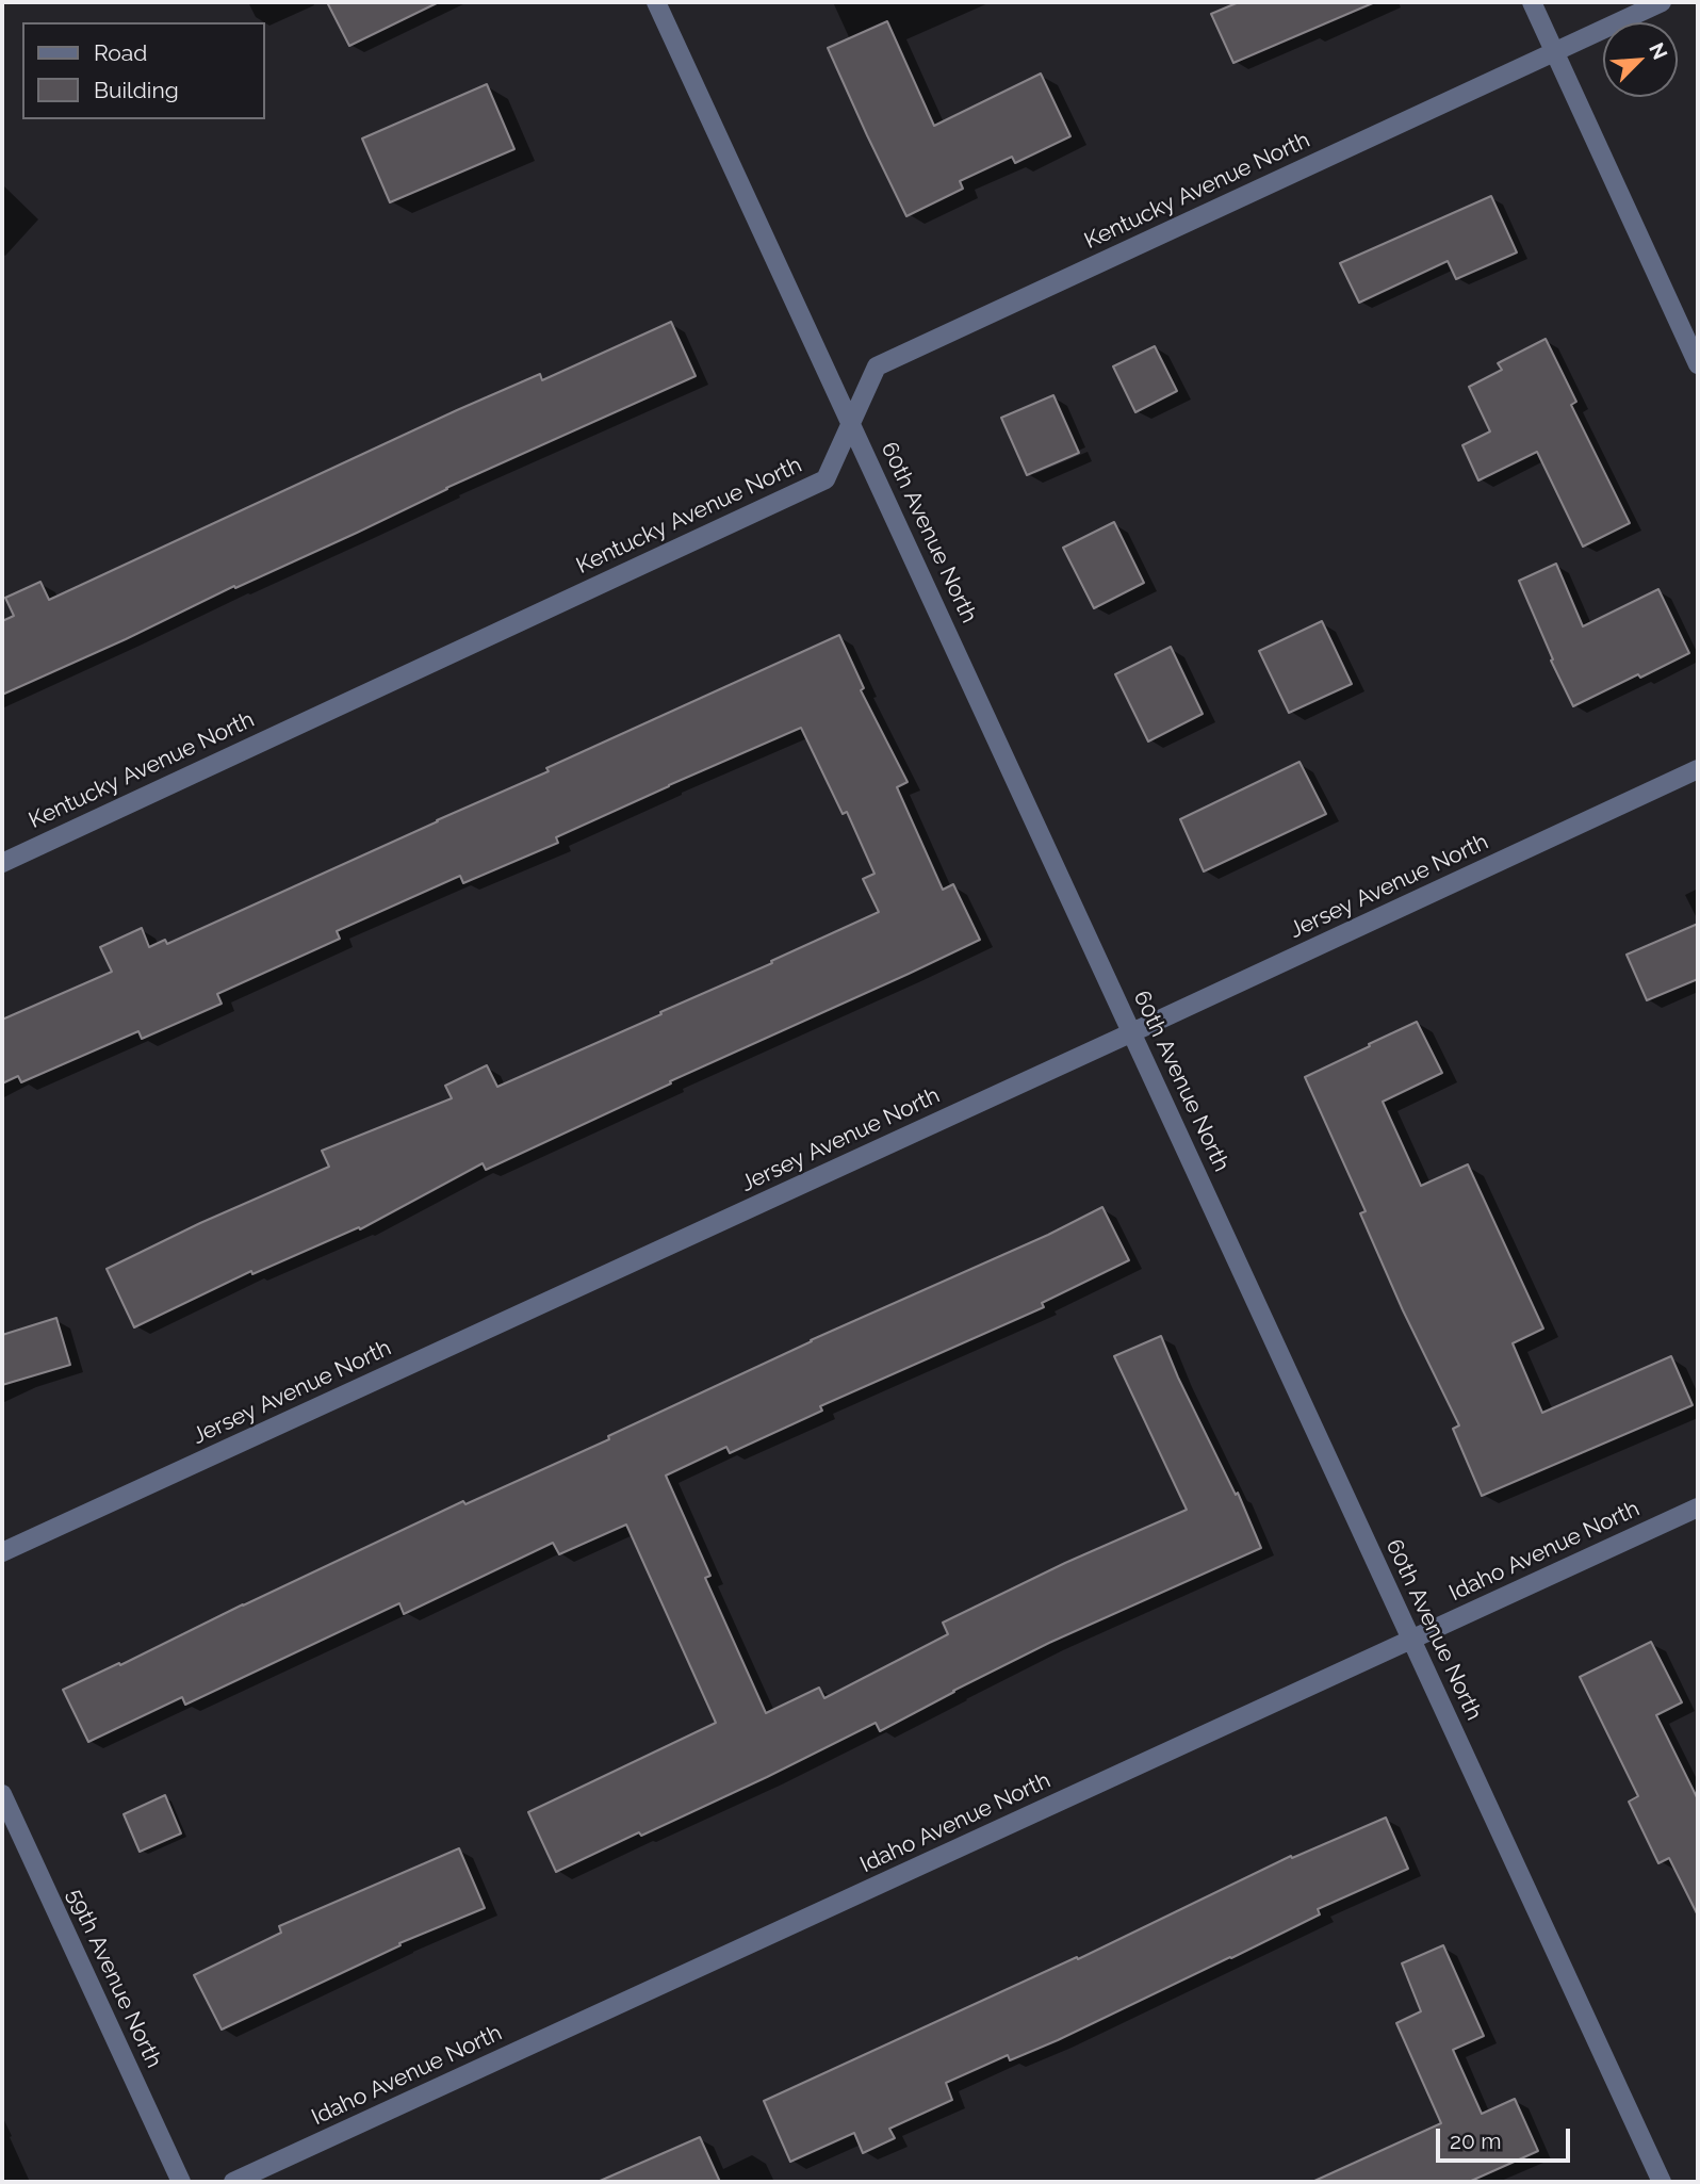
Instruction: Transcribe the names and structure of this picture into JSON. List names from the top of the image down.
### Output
{
  "streets": {
    "street": [
      "Kentucky Avenue North",
      "60th Avenue North",
      "Jersey Avenue North",
      "Idaho Avenue North",
      "59th Avenue North"
    ]
  },
  "crossings": [
    ["Kentucky Avenue North", "60th Avenue North"],
    ["60th Avenue North", "Jersey Avenue North"],
    ["60th Avenue North", "Idaho Avenue North"]
  ],
  "legend": ["Road", "Building"],
  "scale_bar": "20 m",
  "north": "top right"
}
